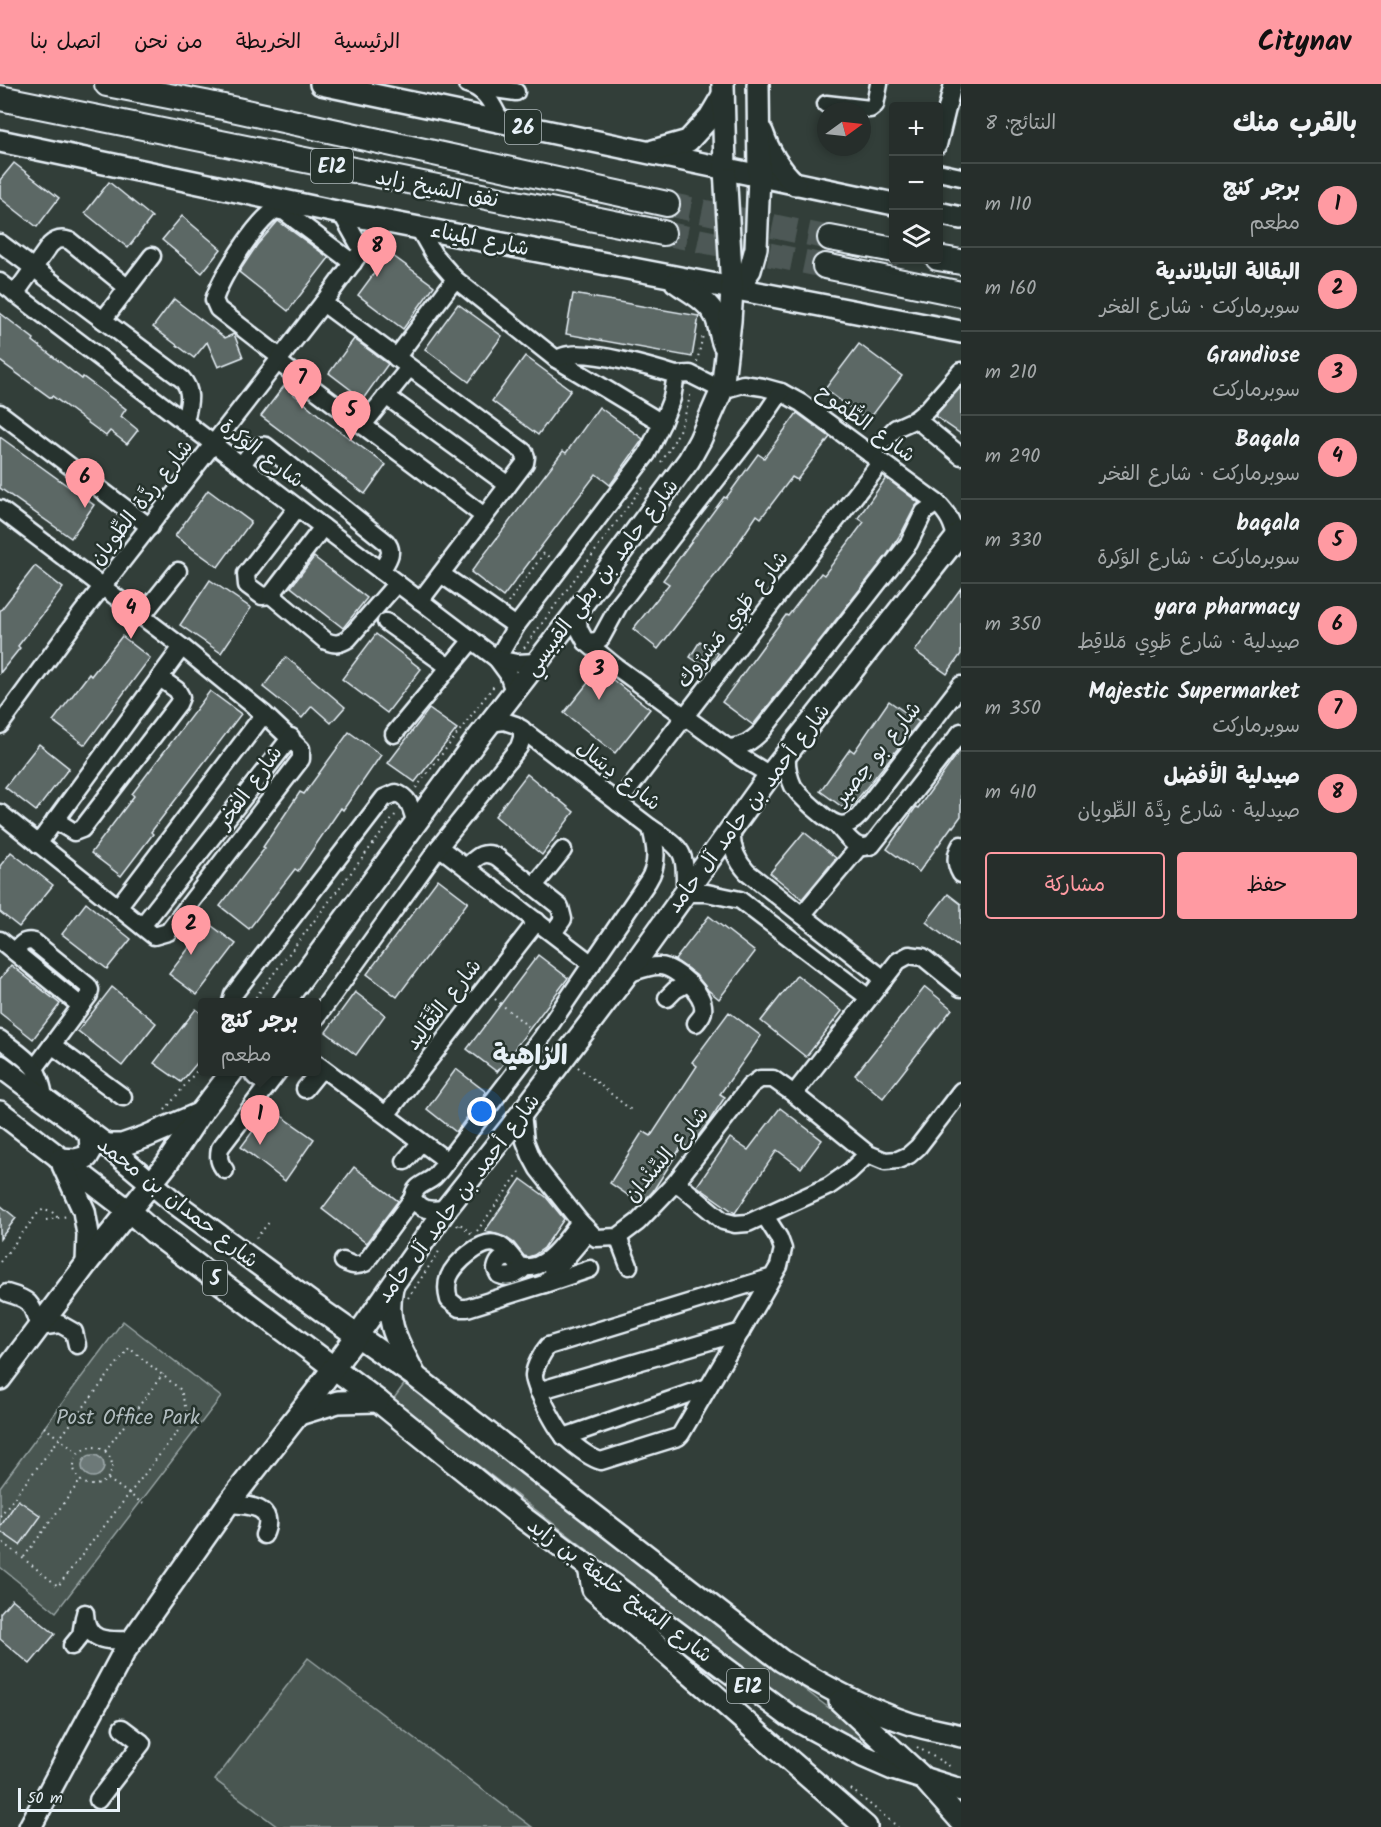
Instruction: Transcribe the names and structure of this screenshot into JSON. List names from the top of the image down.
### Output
{
  "streets": {
    "highway": ["E12", "نفق الشيخ زايد"],
    "main road": [
      "26",
      "شارع الميناء",
      "شارع حامد بن بطي القبيسي",
      "شارع أحمد بن حامد آل حامد",
      "شارع حمدان بن محمد",
      "5",
      "شارع الشيخ خليفة بن زايد"
    ],
    "street": [
      "شارع الطُّمُوح",
      "شارع الوَكرة",
      "شارع رِدَّة الطِّويان",
      "شارع طَوِي مَشرُوك",
      "شارع بو حِصير",
      "شارع دِسَال",
      "شارع الفخر",
      "شارع التَّقَالِيد",
      "شارع السِّنْدان"
    ]
  },
  "crossings": [
    ["26", "شارع حامد بن بطي القبيسي"],
    ["شارع الميناء", "شارع رِدَّة الطِّويان"],
    ["شارع الميناء", "شارع حامد بن بطي القبيسي"],
    ["شارع الطُّمُوح", "شارع حامد بن بطي القبيسي"],
    ["شارع الطُّمُوح", "شارع طَوِي مَشرُوك"],
    ["شارع الطُّمُوح", "شارع أحمد بن حامد آل حامد"],
    ["شارع الوَكرة", "شارع رِدَّة الطِّويان"],
    ["شارع الوَكرة", "شارع حامد بن بطي القبيسي"],
    ["شارع رِدَّة الطِّويان", "شارع الفخر"],
    ["شارع حامد بن بطي القبيسي", "شارع دِسَال"],
    ["شارع طَوِي مَشرُوك", "شارع دِسَال"],
    ["شارع بو حِصير", "شارع أحمد بن حامد آل حامد"],
    ["شارع أحمد بن حامد آل حامد", "شارع حمدان بن محمد"],
    ["شارع أحمد بن حامد آل حامد", "شارع الشيخ خليفة بن زايد"],
    ["شارع حمدان بن محمد", "شارع الشيخ خليفة بن زايد"]
  ],
  "districts": ["الزاهية"],
  "parks": ["Post Office Park"],
  "scale_bar": "50 m",
  "north": "right",
  "page": {
    "header": "Citynav",
    "nav": [
      "الرئيسية",
      "الخريطة",
      "من نحن",
      "اتصل بنا"
    ],
    "heading": ["بالقرب منك", "النتائج: 8"],
    "map_buttons": ["+", "−"],
    "list": [
      {
        "mark": "1",
        "name": "برجر كنج",
        "note": "مطعم",
        "value": "110 m"
      },
      {
        "mark": "2",
        "name": "البقالة التايلاندية",
        "note": "سوبرماركت · شارع الفخر",
        "value": "160 m"
      },
      {
        "mark": "3",
        "name": "Grandiose",
        "note": "سوبرماركت",
        "value": "210 m"
      },
      {
        "mark": "4",
        "name": "Baqala",
        "note": "سوبرماركت · شارع الفخر",
        "value": "290 m"
      },
      {
        "mark": "5",
        "name": "baqala",
        "note": "سوبرماركت · شارع الوَكرة",
        "value": "330 m"
      },
      {
        "mark": "6",
        "name": "yara pharmacy",
        "note": "صيدلية · شارع طَوِي مَلاقِط",
        "value": "350 m"
      },
      {
        "mark": "7",
        "name": "Majestic Supermarket",
        "note": "سوبرماركت",
        "value": "350 m"
      },
      {
        "mark": "8",
        "name": "صيدلية الأفضل",
        "note": "صيدلية · شارع رِدَّة الطِّويان",
        "value": "410 m"
      }
    ],
    "pins": [
      "8",
      "7",
      "5",
      "6",
      "4",
      "3",
      "2",
      "1"
    ],
    "buttons": ["حفظ", "مشاركة"],
    "popup": ["برجر كنج", "مطعم"],
    "scale": "50 m"
  }
}
